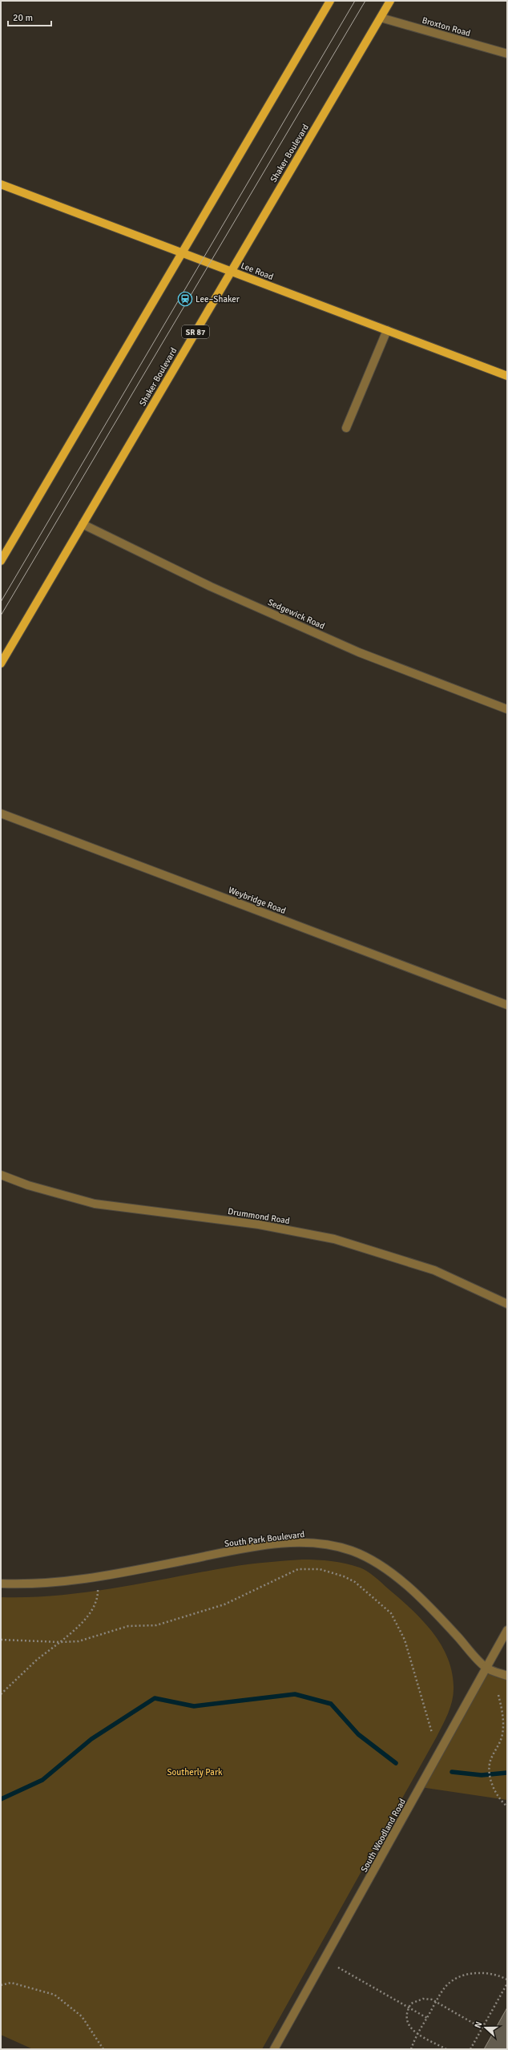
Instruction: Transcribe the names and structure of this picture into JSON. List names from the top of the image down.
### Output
{
  "streets": {
    "main road": ["Shaker Boulevard", "Lee Road", "SR 87"],
    "street": [
      "Broxton Road",
      "Sedgewick Road",
      "Weybridge Road",
      "Drummond Road",
      "South Park Boulevard",
      "South Woodland Road"
    ]
  },
  "crossings": [
    ["Broxton Road", "Shaker Boulevard"],
    ["Shaker Boulevard", "Lee Road"],
    ["Shaker Boulevard", "Sedgewick Road"],
    ["South Park Boulevard", "South Woodland Road"]
  ],
  "parks": ["Southerly Park"],
  "places": {
    "station": ["Lee–Shaker"]
  },
  "scale_bar": "20 m",
  "north": "left"
}
